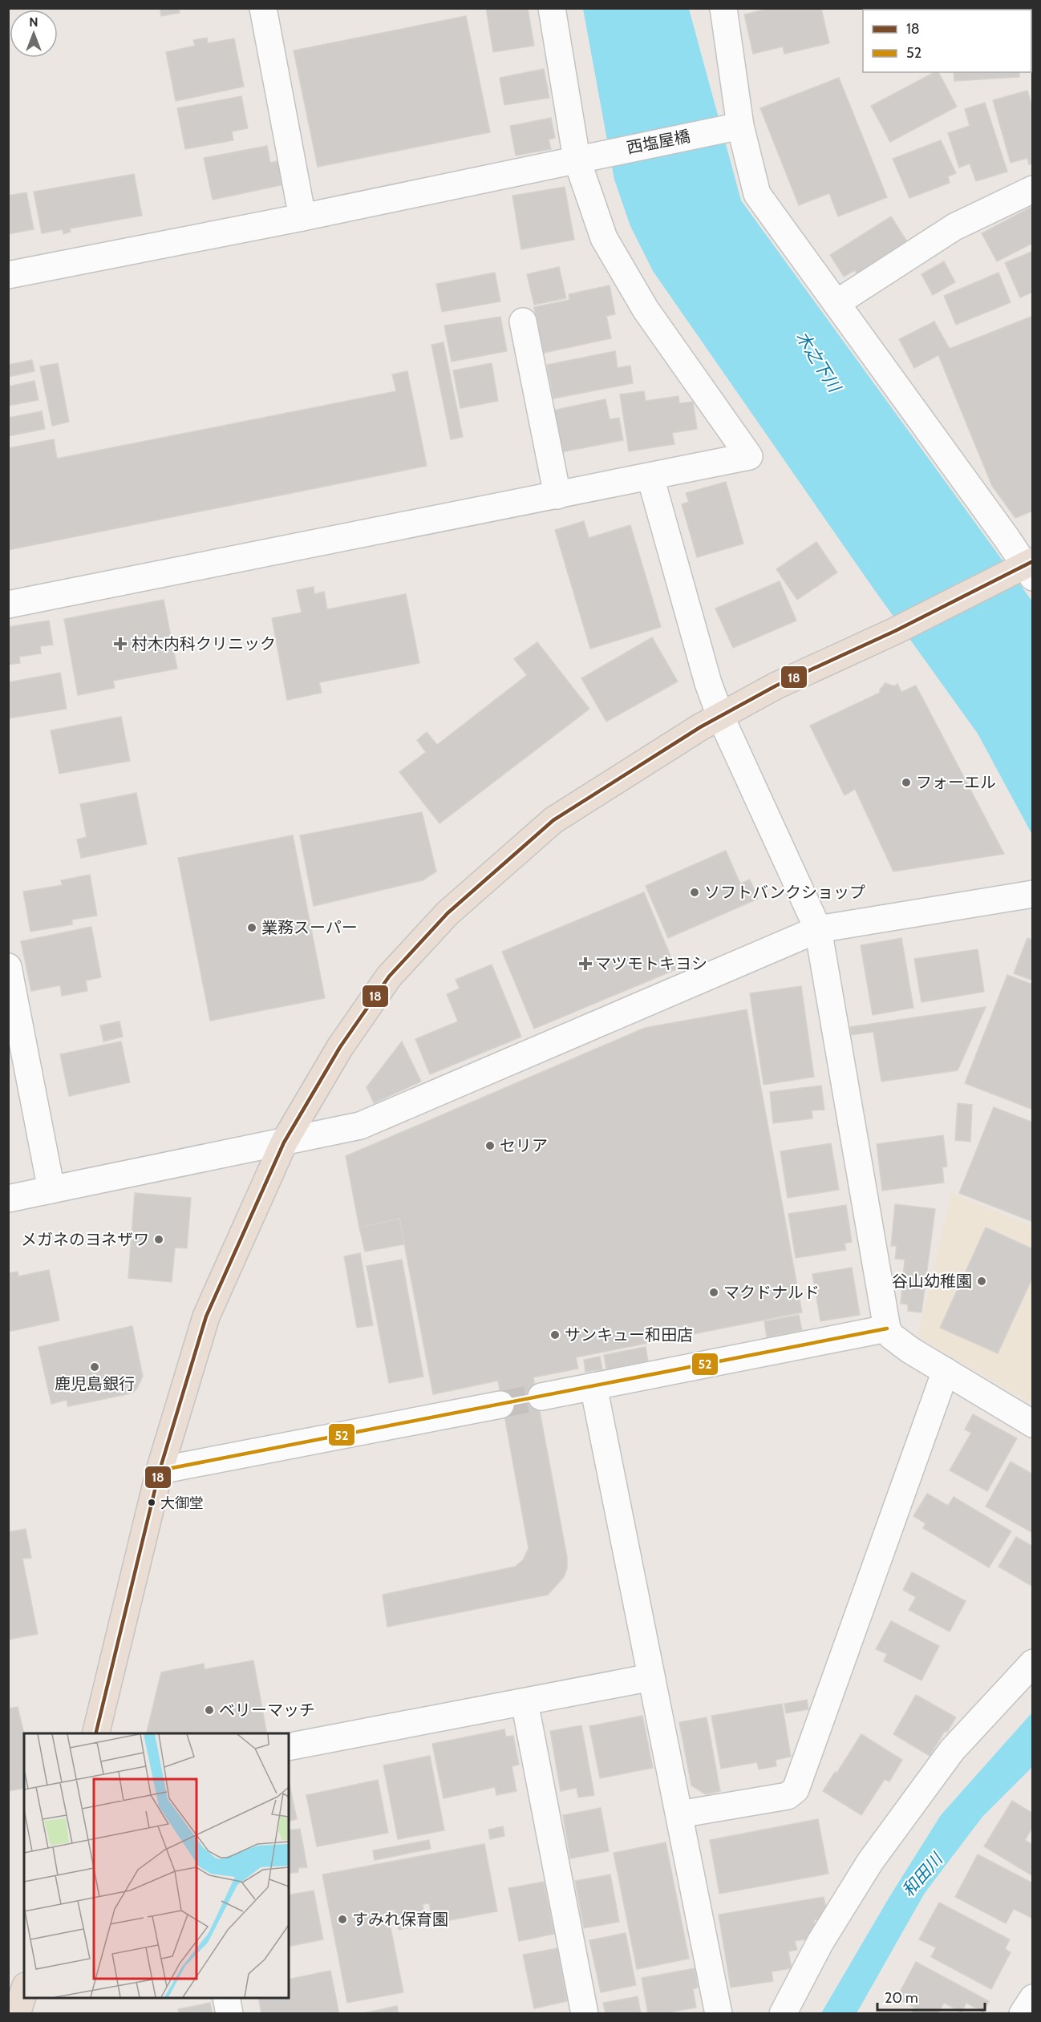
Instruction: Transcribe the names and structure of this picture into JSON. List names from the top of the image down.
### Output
{
  "streets": {
    "street": ["西塩屋橋"]
  },
  "water": ["木之下川", "和田川"],
  "places": {
    "health": ["村木内科クリニック", "マツモトキヨシ"],
    "other": [
      "フォーエル",
      "ソフトバンクショップ",
      "業務スーパー",
      "セリア",
      "メガネのヨネザワ",
      "谷山幼稚園",
      "マクドナルド",
      "サンキュー和田店",
      "鹿児島銀行",
      "大御堂",
      "ベリーマッチ",
      "すみれ保育園"
    ]
  },
  "lines": ["transit line 18", "transit line 52"],
  "legend": ["18", "52"],
  "scale_bar": "20 m",
  "north": "top"
}
